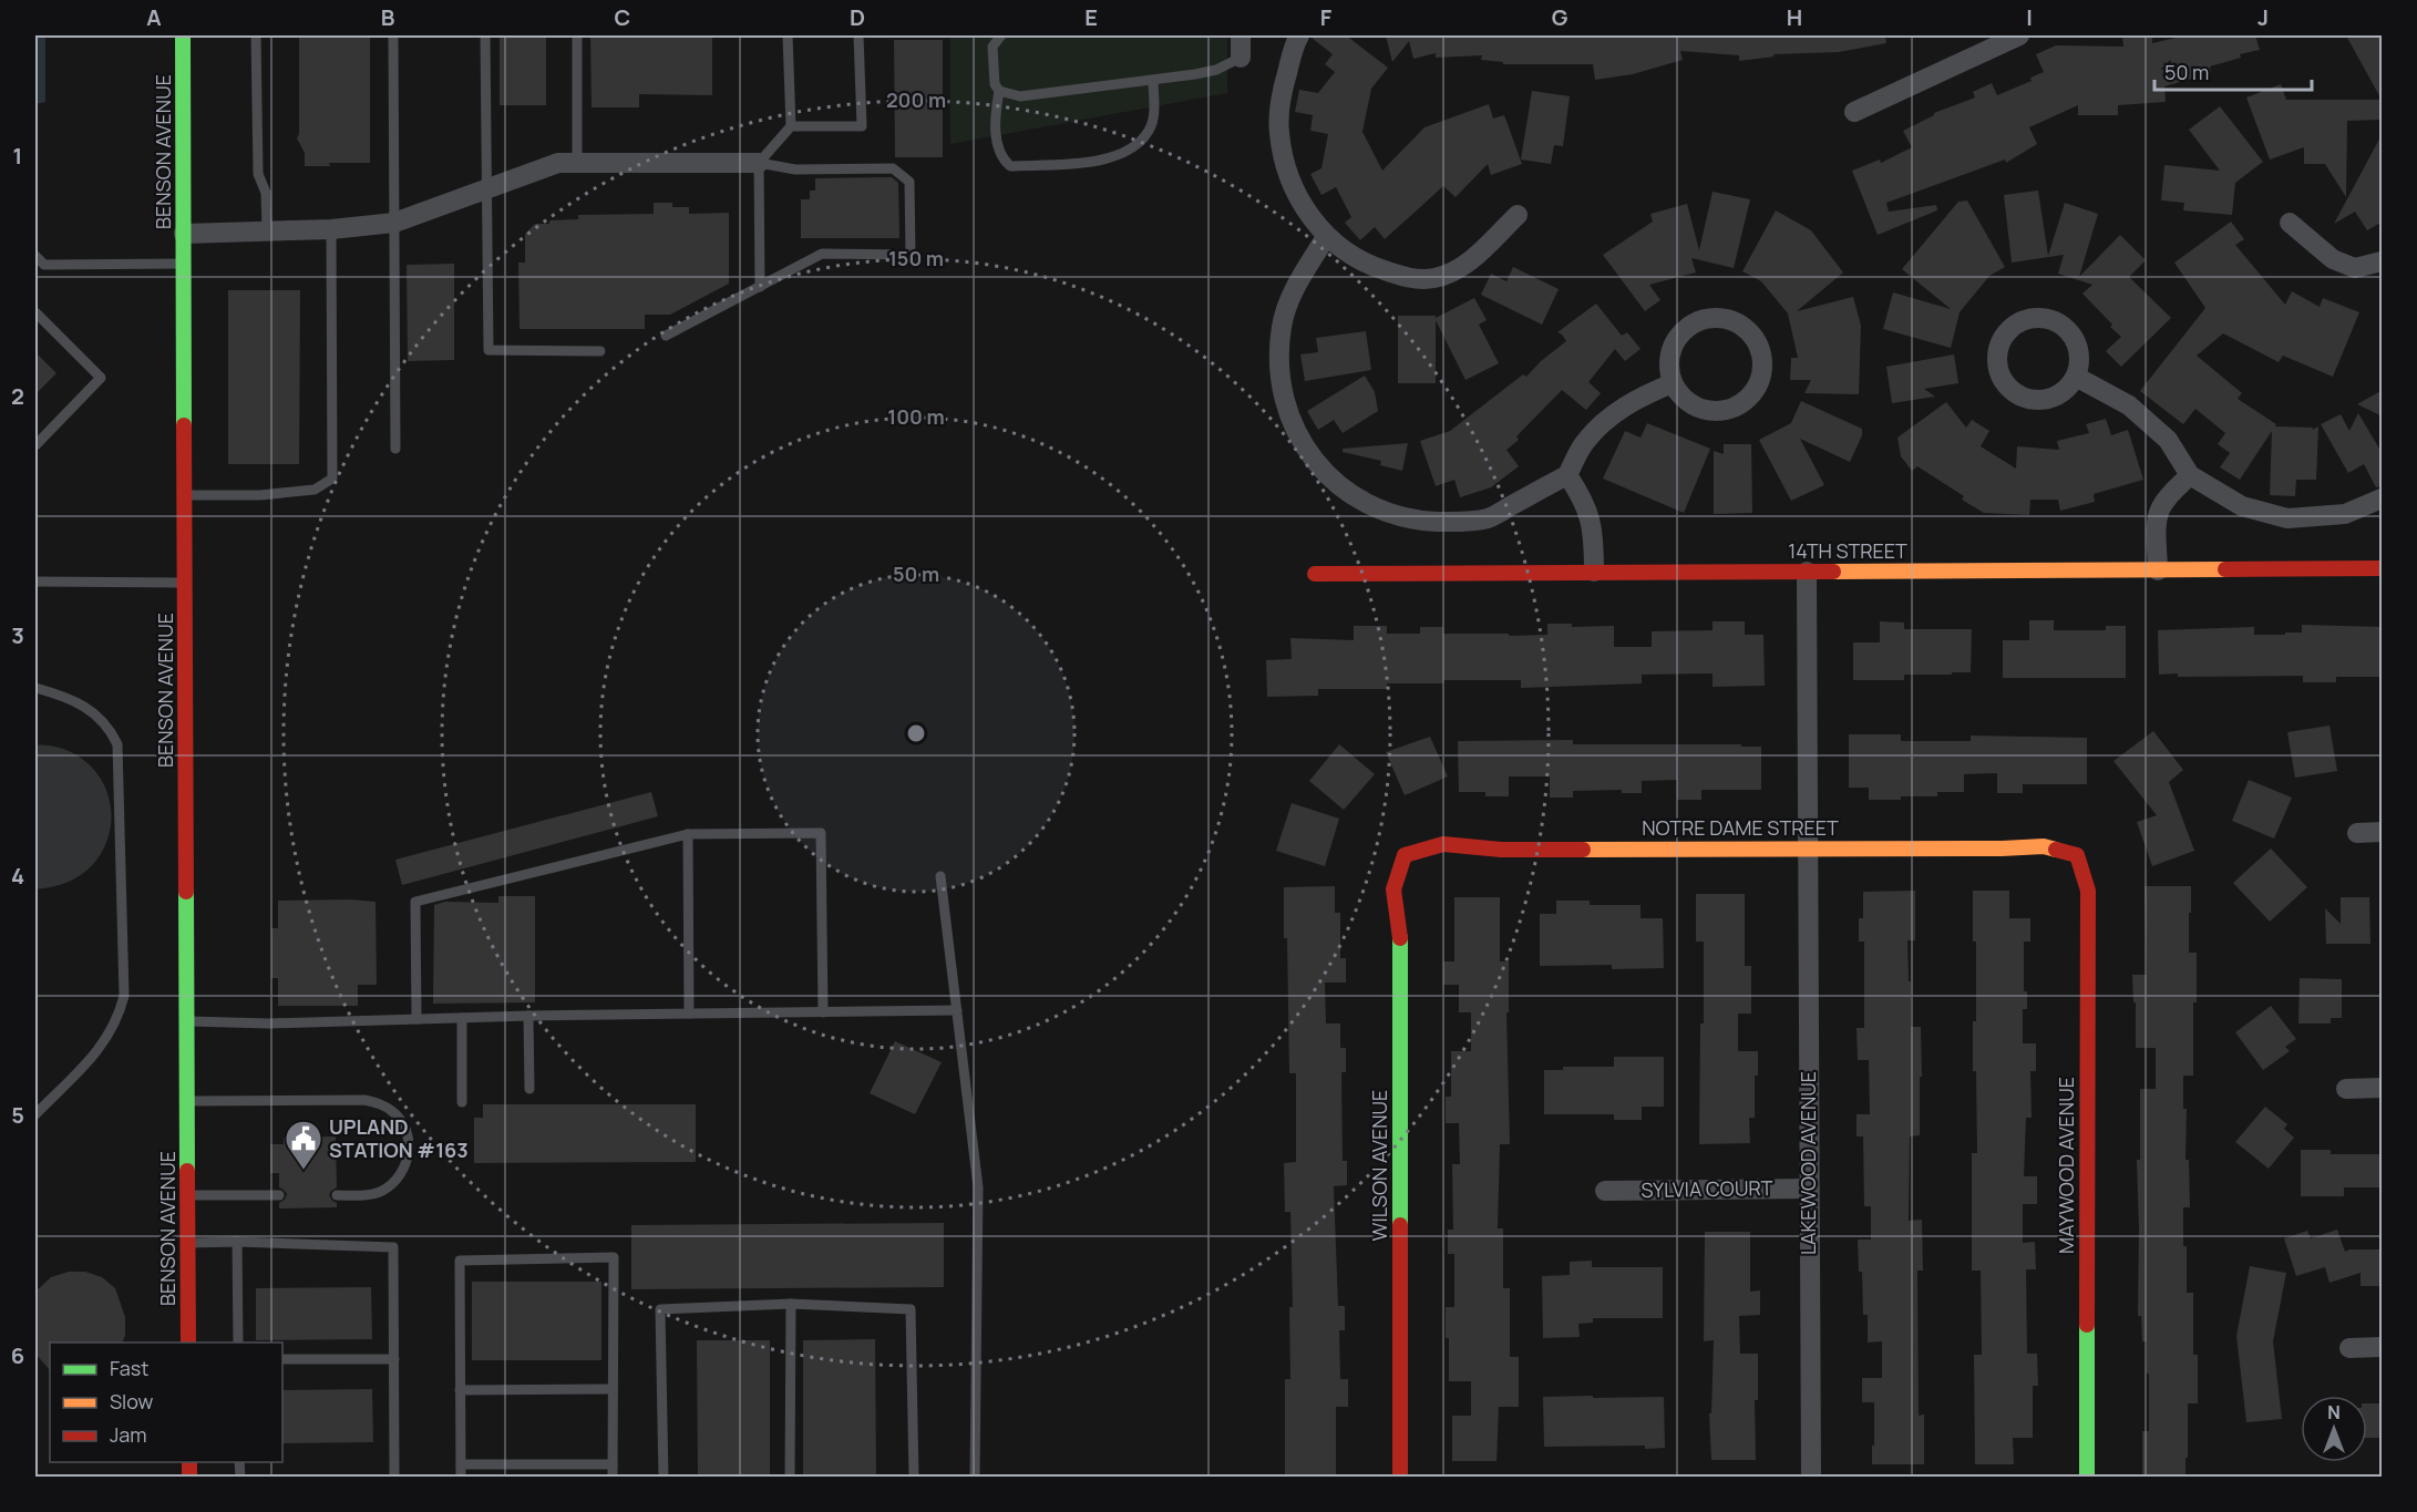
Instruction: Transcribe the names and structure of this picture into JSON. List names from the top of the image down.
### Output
{
  "streets": {
    "street": [
      "BENSON AVENUE",
      "14TH STREET",
      "NOTRE DAME STREET",
      "LAKEWOOD AVENUE",
      "WILSON AVENUE",
      "MAYWOOD AVENUE",
      "SYLVIA COURT"
    ]
  },
  "crossings": [
    ["14TH STREET", "LAKEWOOD AVENUE"],
    ["NOTRE DAME STREET", "LAKEWOOD AVENUE"],
    ["NOTRE DAME STREET", "WILSON AVENUE"],
    ["NOTRE DAME STREET", "MAYWOOD AVENUE"],
    ["LAKEWOOD AVENUE", "SYLVIA COURT"]
  ],
  "places": {
    "public building": ["UPLAND STATION #163"]
  },
  "legend": ["Fast", "Slow", "Jam"],
  "scale_bar": "50 m",
  "north": "top",
  "grid": {
    "columns": [
      "A",
      "B",
      "C",
      "D",
      "E",
      "F",
      "G",
      "H",
      "I",
      "J"
    ],
    "rows": [
      "1",
      "2",
      "3",
      "4",
      "5",
      "6"
    ]
  },
  "rings": [
    "200 m",
    "150 m",
    "100 m",
    "50 m"
  ]
}
